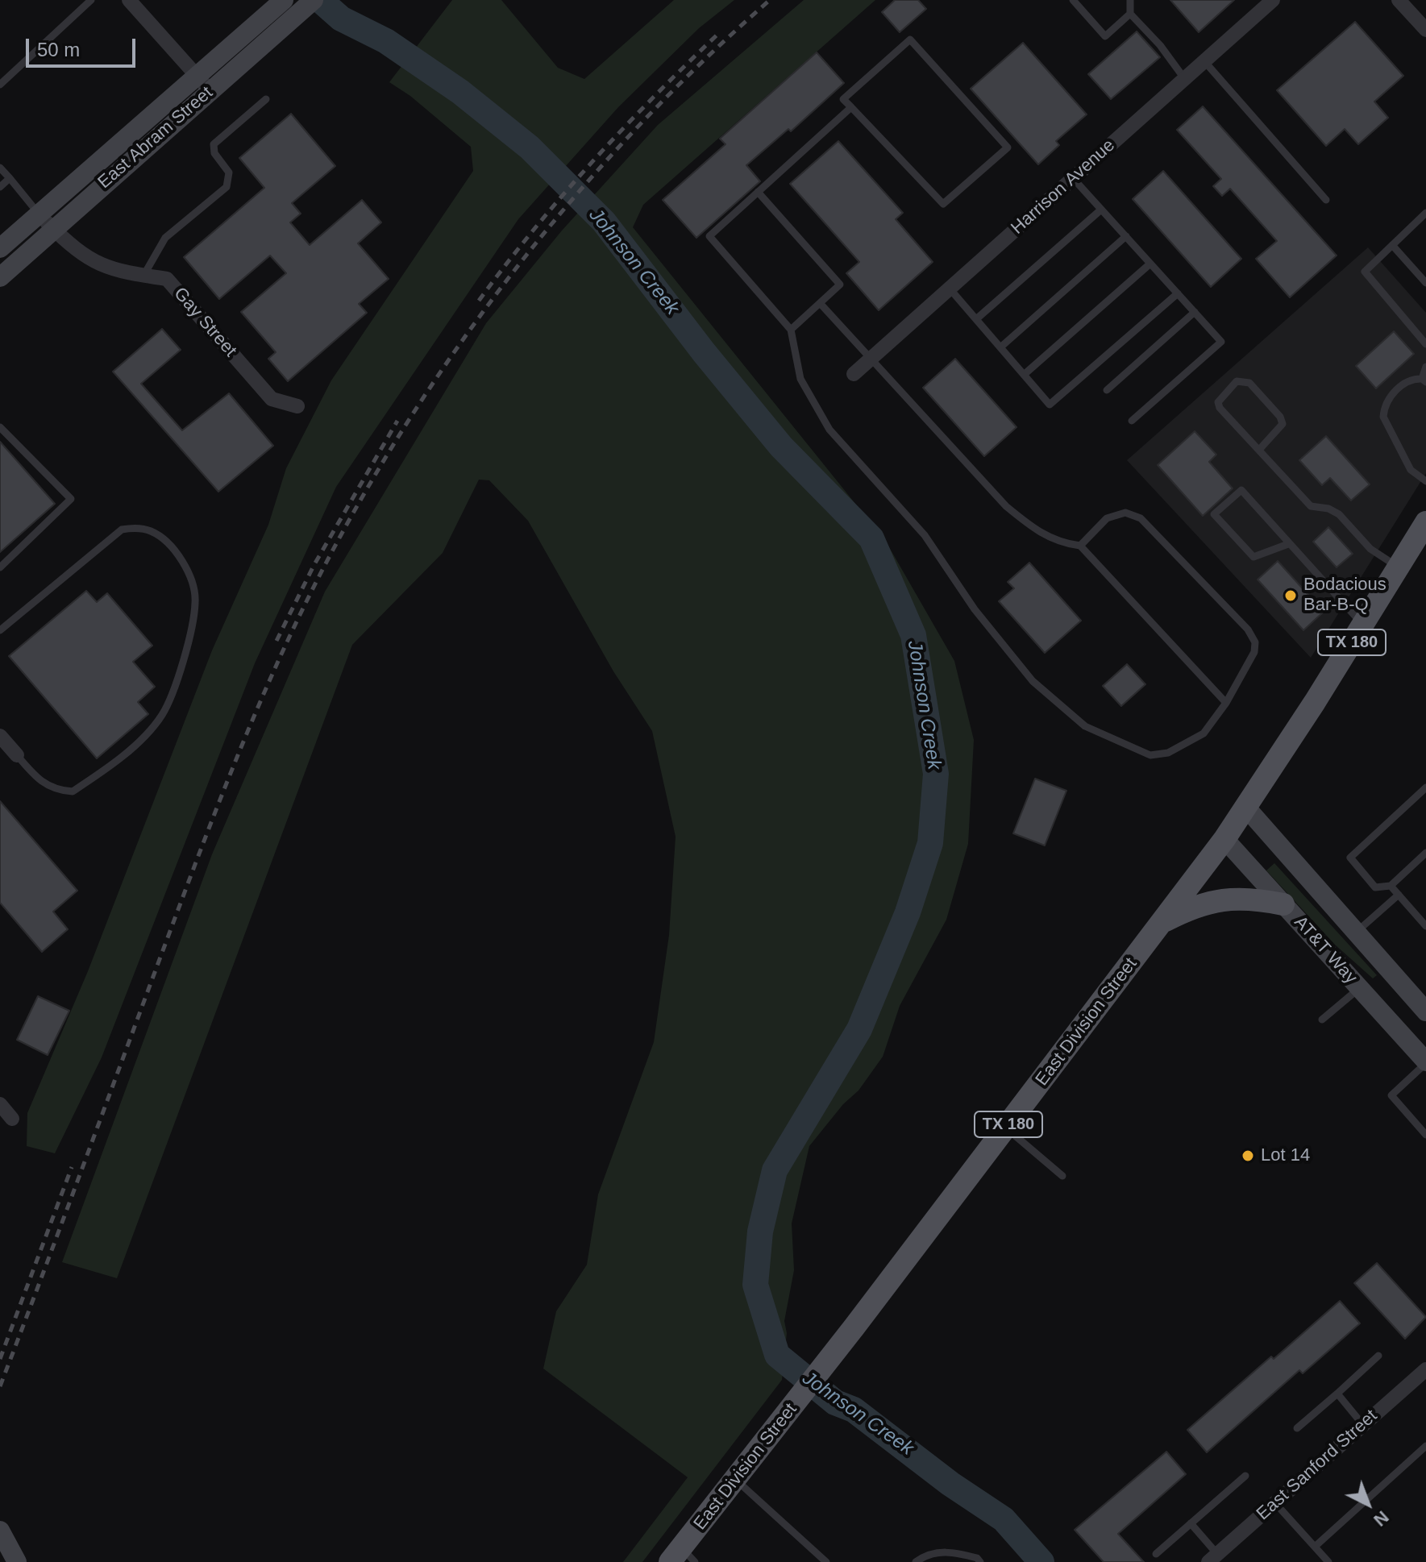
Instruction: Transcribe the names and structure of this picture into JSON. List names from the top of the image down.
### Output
{
  "streets": {
    "main road": [
      "East Abram Street",
      "TX 180",
      "AT&T Way",
      "East Division Street"
    ],
    "street": ["Harrison Avenue", "Gay Street", "East Sanford Street"]
  },
  "crossings": [
    ["East Abram Street", "Gay Street"],
    ["AT&T Way", "East Division Street"]
  ],
  "water": ["Johnson Creek"],
  "places": ["Bodacious Bar-B-Q", "Lot 14"],
  "scale_bar": "50 m",
  "north": "bottom right"
}
